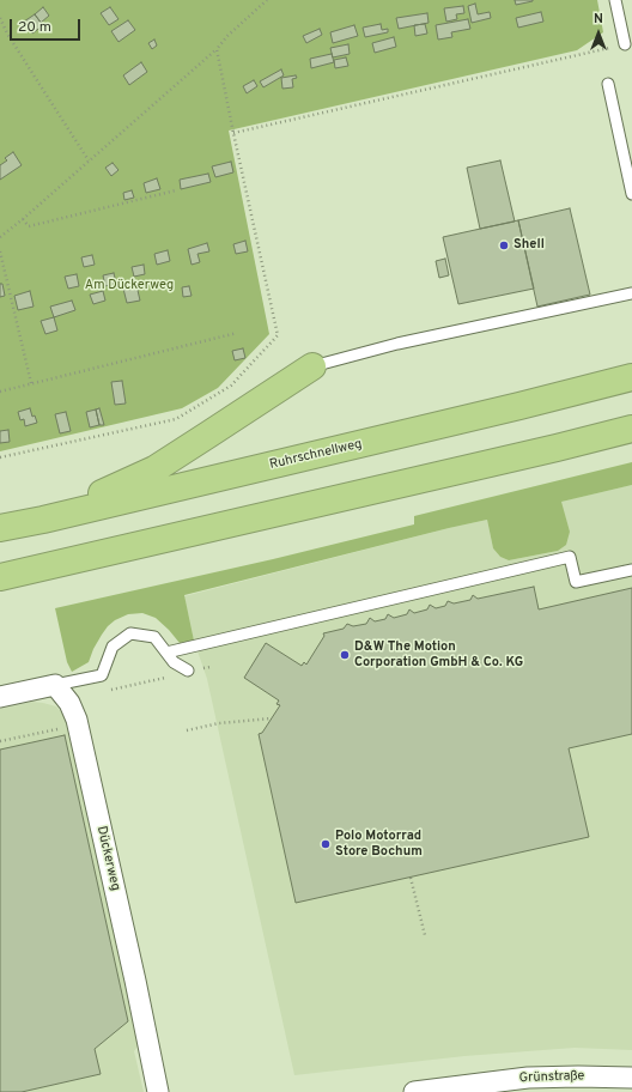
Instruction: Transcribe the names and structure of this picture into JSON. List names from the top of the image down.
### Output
{
  "streets": {
    "highway": ["Ruhrschnellweg"],
    "street": ["Dückerweg", "Grünstraße"]
  },
  "parks": ["Am Dückerweg"],
  "places": ["Shell", "D&W The Motion Corporation GmbH & Co. KG", "Polo Motorrad Store Bochum"],
  "scale_bar": "20 m",
  "north": "top"
}
